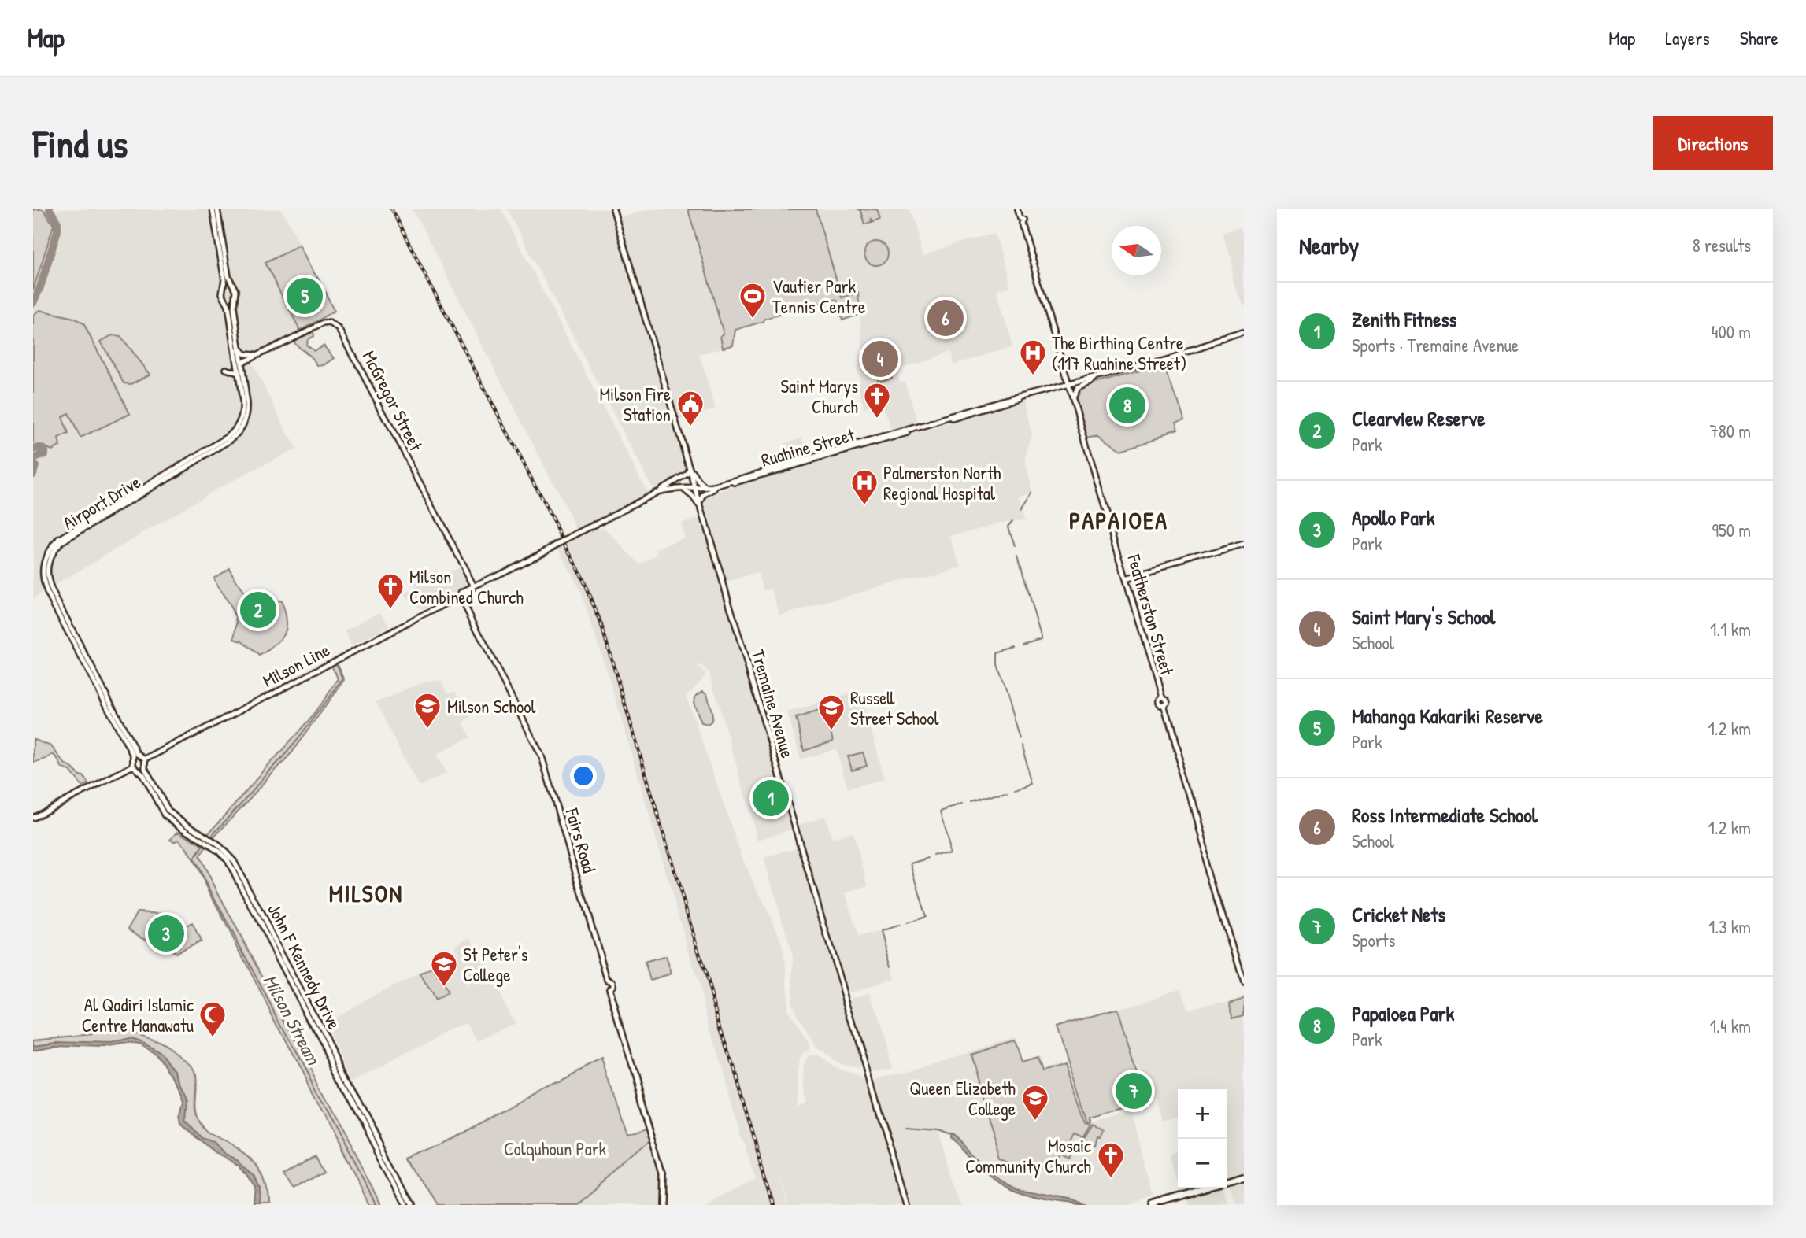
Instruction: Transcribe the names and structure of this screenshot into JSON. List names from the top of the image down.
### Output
{
  "streets": {
    "main road": [
      "McGregor Street",
      "Ruahine Street",
      "Airport Drive",
      "Featherston Street",
      "Milson Line",
      "Tremaine Avenue",
      "Fairs Road",
      "John F Kennedy Drive"
    ]
  },
  "crossings": [
    ["McGregor Street", "Airport Drive"],
    ["McGregor Street", "Milson Line"],
    ["Ruahine Street", "Featherston Street"],
    ["Ruahine Street", "Milson Line"],
    ["Ruahine Street", "Tremaine Avenue"],
    ["Airport Drive", "Milson Line"],
    ["Airport Drive", "John F Kennedy Drive"],
    ["Milson Line", "Tremaine Avenue"],
    ["Milson Line", "Fairs Road"],
    ["Milson Line", "John F Kennedy Drive"]
  ],
  "districts": ["PAPAIOEA", "MILSON"],
  "water": ["Milson Stream"],
  "parks": ["Colquhoun Park"],
  "places": {
    "sports": ["Vautier Park Tennis Centre"],
    "hospital": ["The Birthing Centre (117 Ruahine Street)", "Palmerston North Regional Hospital"],
    "church": ["Saint Marys Church", "Milson Combined Church", "Mosaic Community Church"],
    "public building": ["Milson Fire Station"],
    "school or university": [
      "Milson School",
      "Russell Street School",
      "St Peter's College",
      "Queen Elizabeth College"
    ],
    "mosque": ["Al Qadiri Islamic Centre Manawatu"]
  },
  "north": "left",
  "page": {
    "header": "Map",
    "nav": ["Map", "Layers", "Share"],
    "buttons": "Directions",
    "title": "Find us",
    "heading": ["Nearby", "8 results"],
    "pins": [
      "5",
      "6",
      "4",
      "8",
      "2",
      "1",
      "3",
      "7"
    ],
    "list": [
      {
        "mark": "1",
        "name": "Zenith Fitness",
        "note": "Sports · Tremaine Avenue",
        "value": "400 m"
      },
      {
        "mark": "2",
        "name": "Clearview Reserve",
        "note": "Park",
        "value": "780 m"
      },
      {
        "mark": "3",
        "name": "Apollo Park",
        "note": "Park",
        "value": "950 m"
      },
      {
        "mark": "4",
        "name": "Saint Mary's School",
        "note": "School",
        "value": "1.1 km"
      },
      {
        "mark": "5",
        "name": "Mahanga Kakariki Reserve",
        "note": "Park",
        "value": "1.2 km"
      },
      {
        "mark": "6",
        "name": "Ross Intermediate School",
        "note": "School",
        "value": "1.2 km"
      },
      {
        "mark": "7",
        "name": "Cricket Nets",
        "note": "Sports",
        "value": "1.3 km"
      },
      {
        "mark": "8",
        "name": "Papaioea Park",
        "note": "Park",
        "value": "1.4 km"
      }
    ],
    "map_buttons": ["+", "−"]
  }
}
